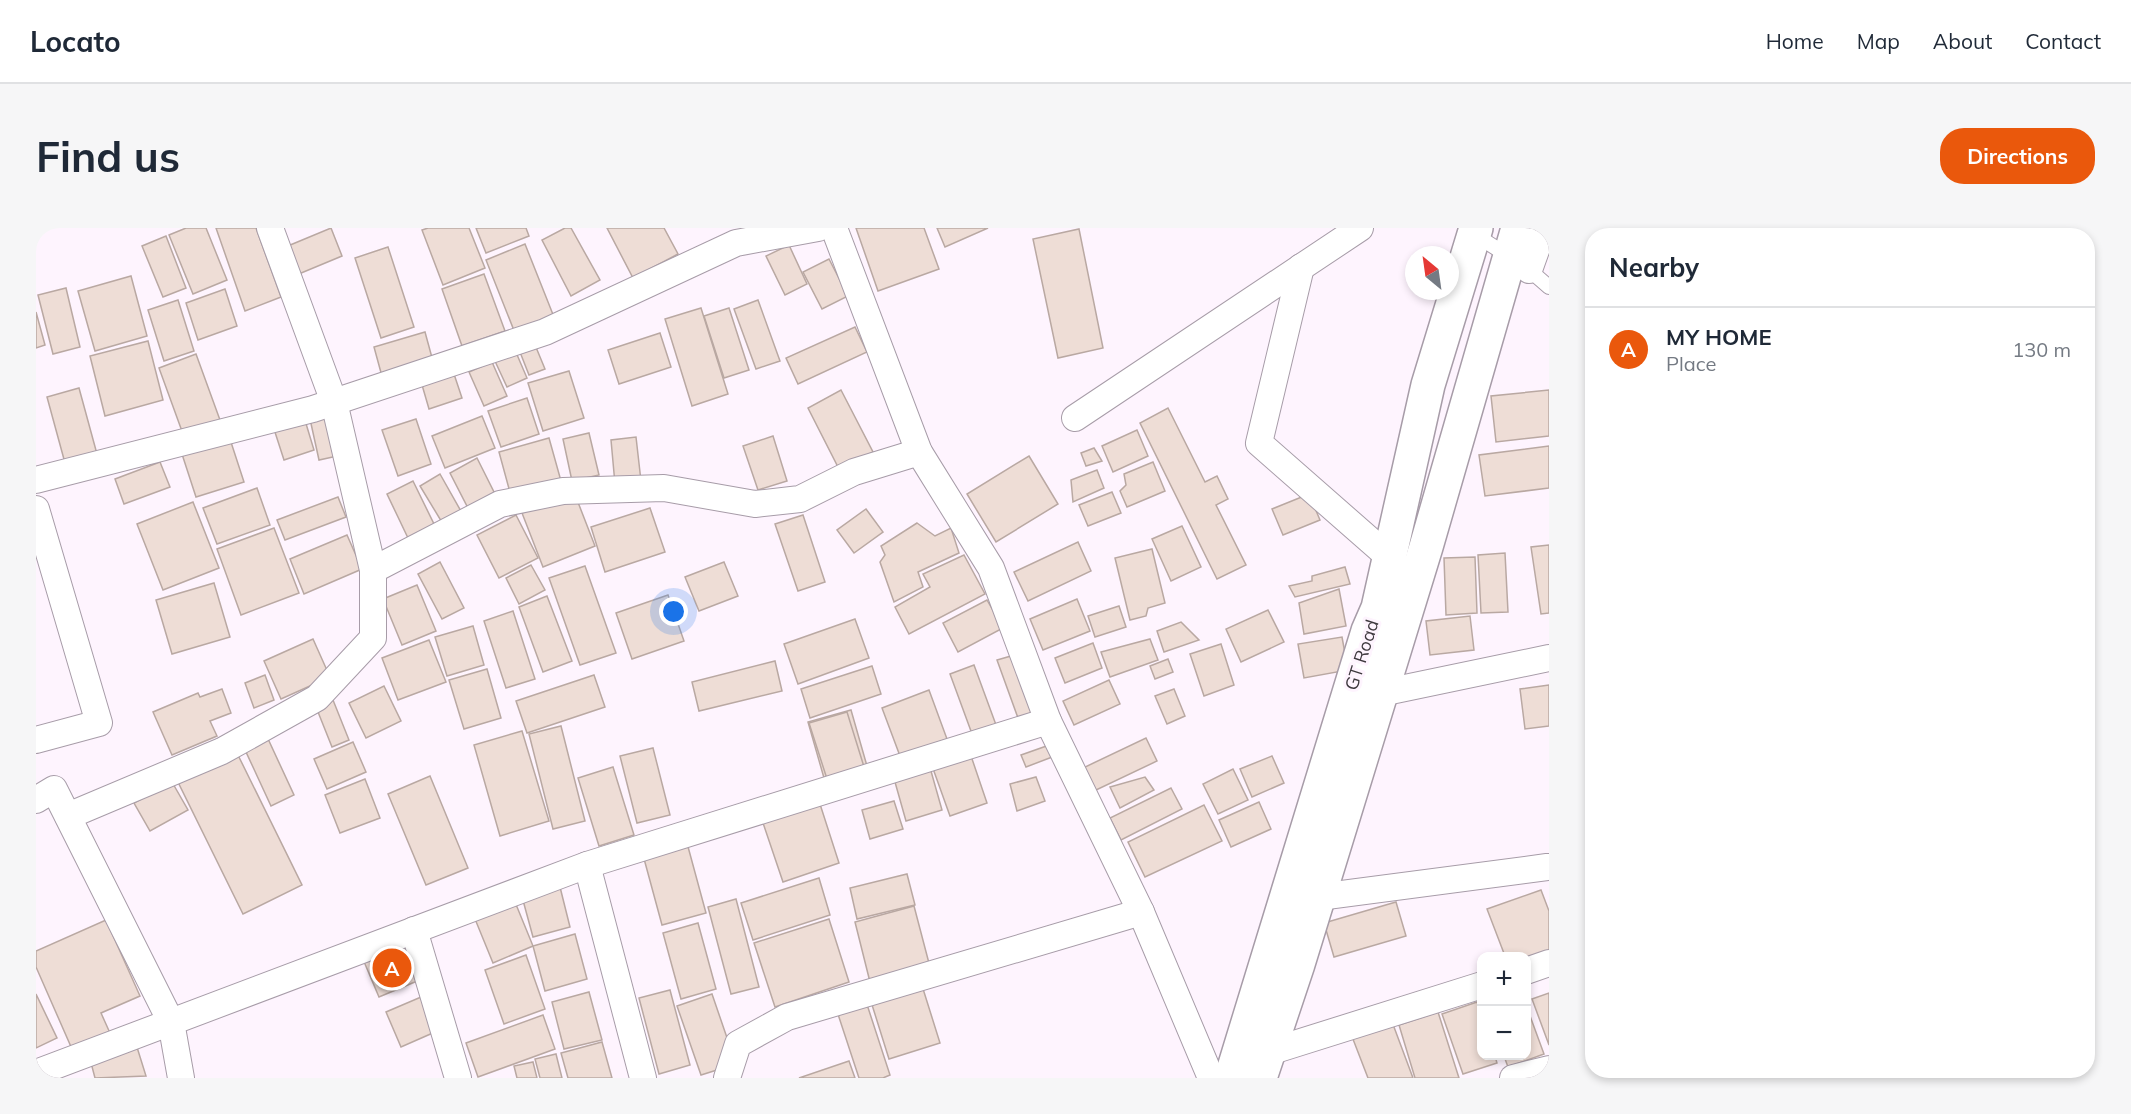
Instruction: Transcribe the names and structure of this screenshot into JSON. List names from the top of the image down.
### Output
{
  "streets": {
    "main road": ["GT Road"]
  },
  "north": "top left",
  "page": {
    "header": "Locato",
    "nav": [
      "Home",
      "Map",
      "About",
      "Contact"
    ],
    "buttons": "Directions",
    "title": "Find us",
    "heading": "Nearby",
    "list": [
      {
        "mark": "A",
        "name": "MY HOME",
        "note": "Place",
        "value": "130 m"
      }
    ],
    "pins": "A",
    "map_buttons": ["+", "−"]
  }
}
